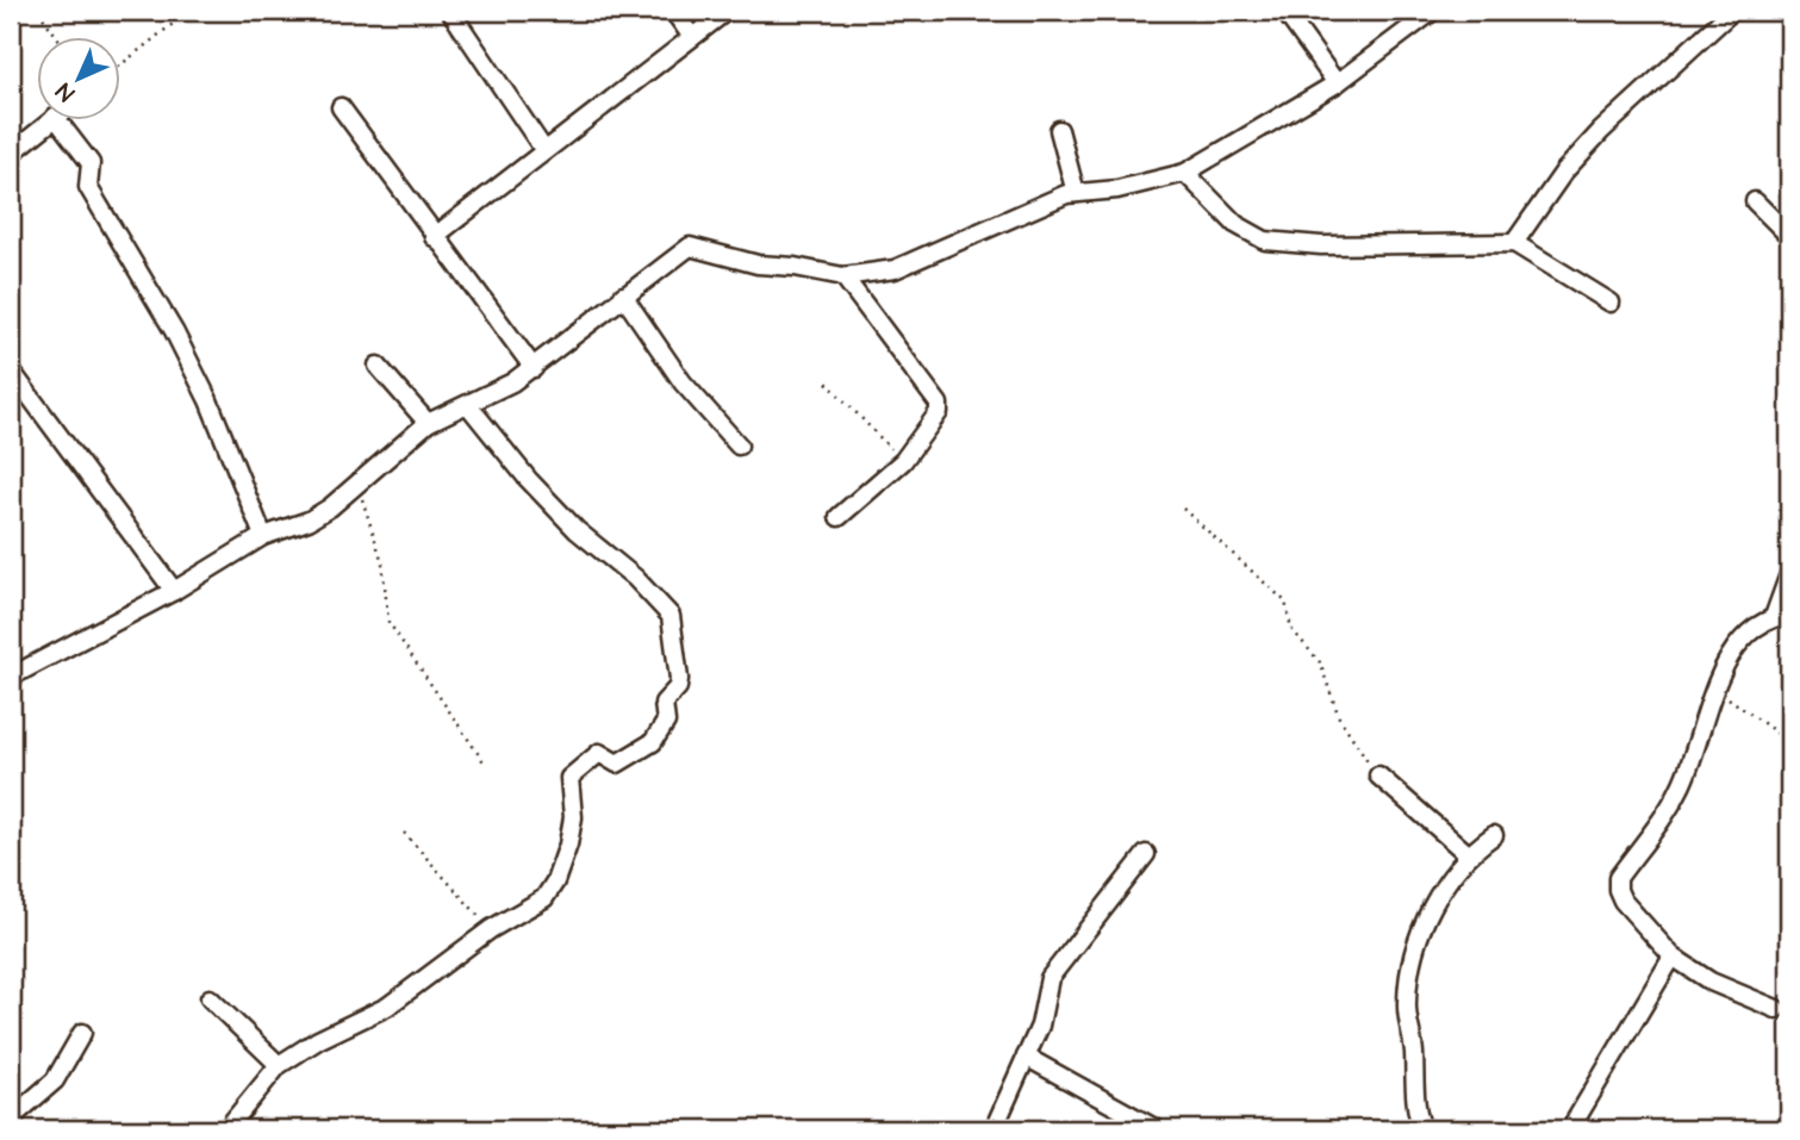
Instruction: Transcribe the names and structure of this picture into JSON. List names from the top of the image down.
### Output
{
  "north": "bottom left"
}
